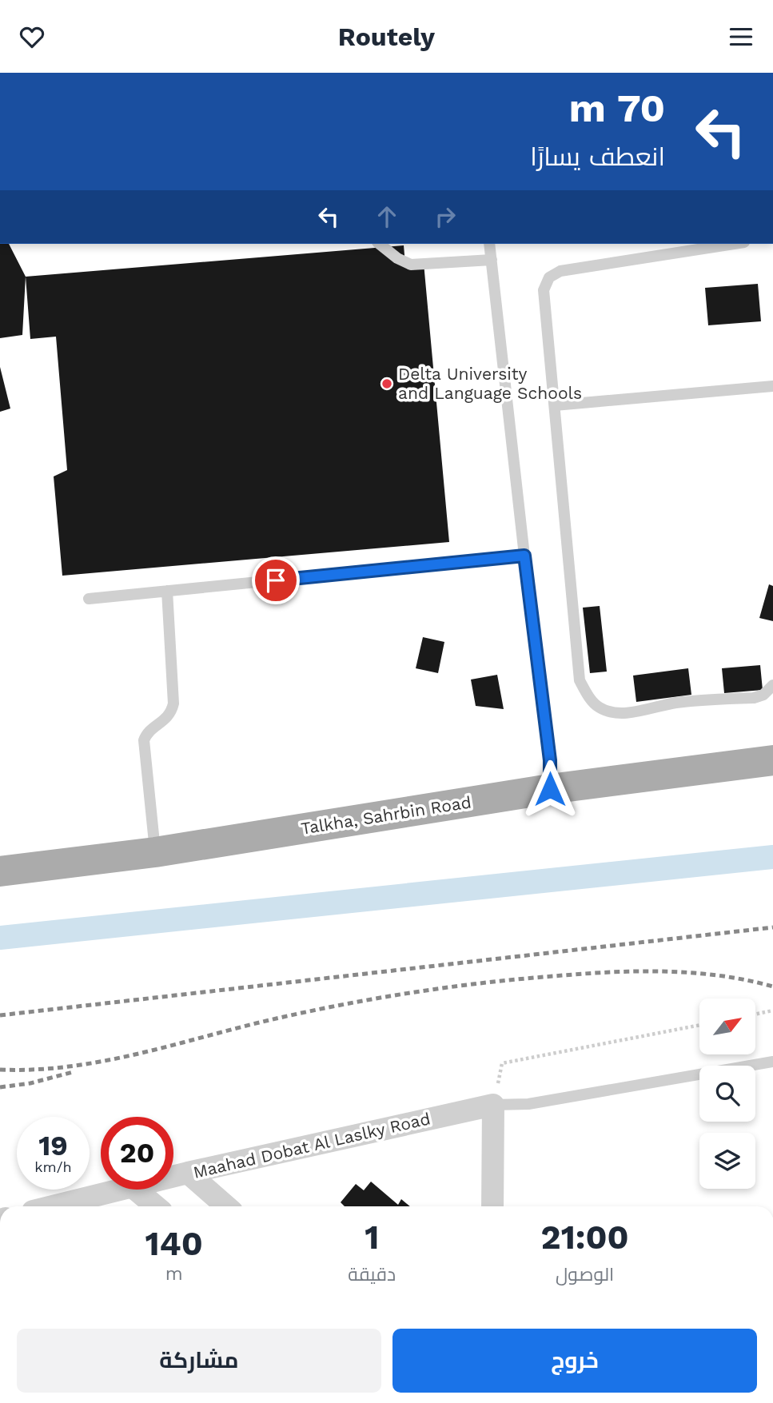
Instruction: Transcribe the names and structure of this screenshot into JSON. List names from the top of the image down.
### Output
{
  "streets": {
    "main road": ["Talkha, Sahrbin Road"],
    "street": ["Maahad Dobat Al Laslky Road"]
  },
  "places": ["Delta University and Language Schools"],
  "north": "top right",
  "page": {
    "header": "Routely",
    "turn": ["70 m", "انعطف يسارًا"],
    "speed": "19 km/h",
    "limit": "20",
    "eta": [
      "21:00",
      "الوصول",
      "1",
      "دقيقة",
      "140",
      "m"
    ],
    "buttons": ["خروج", "مشاركة"]
  }
}
